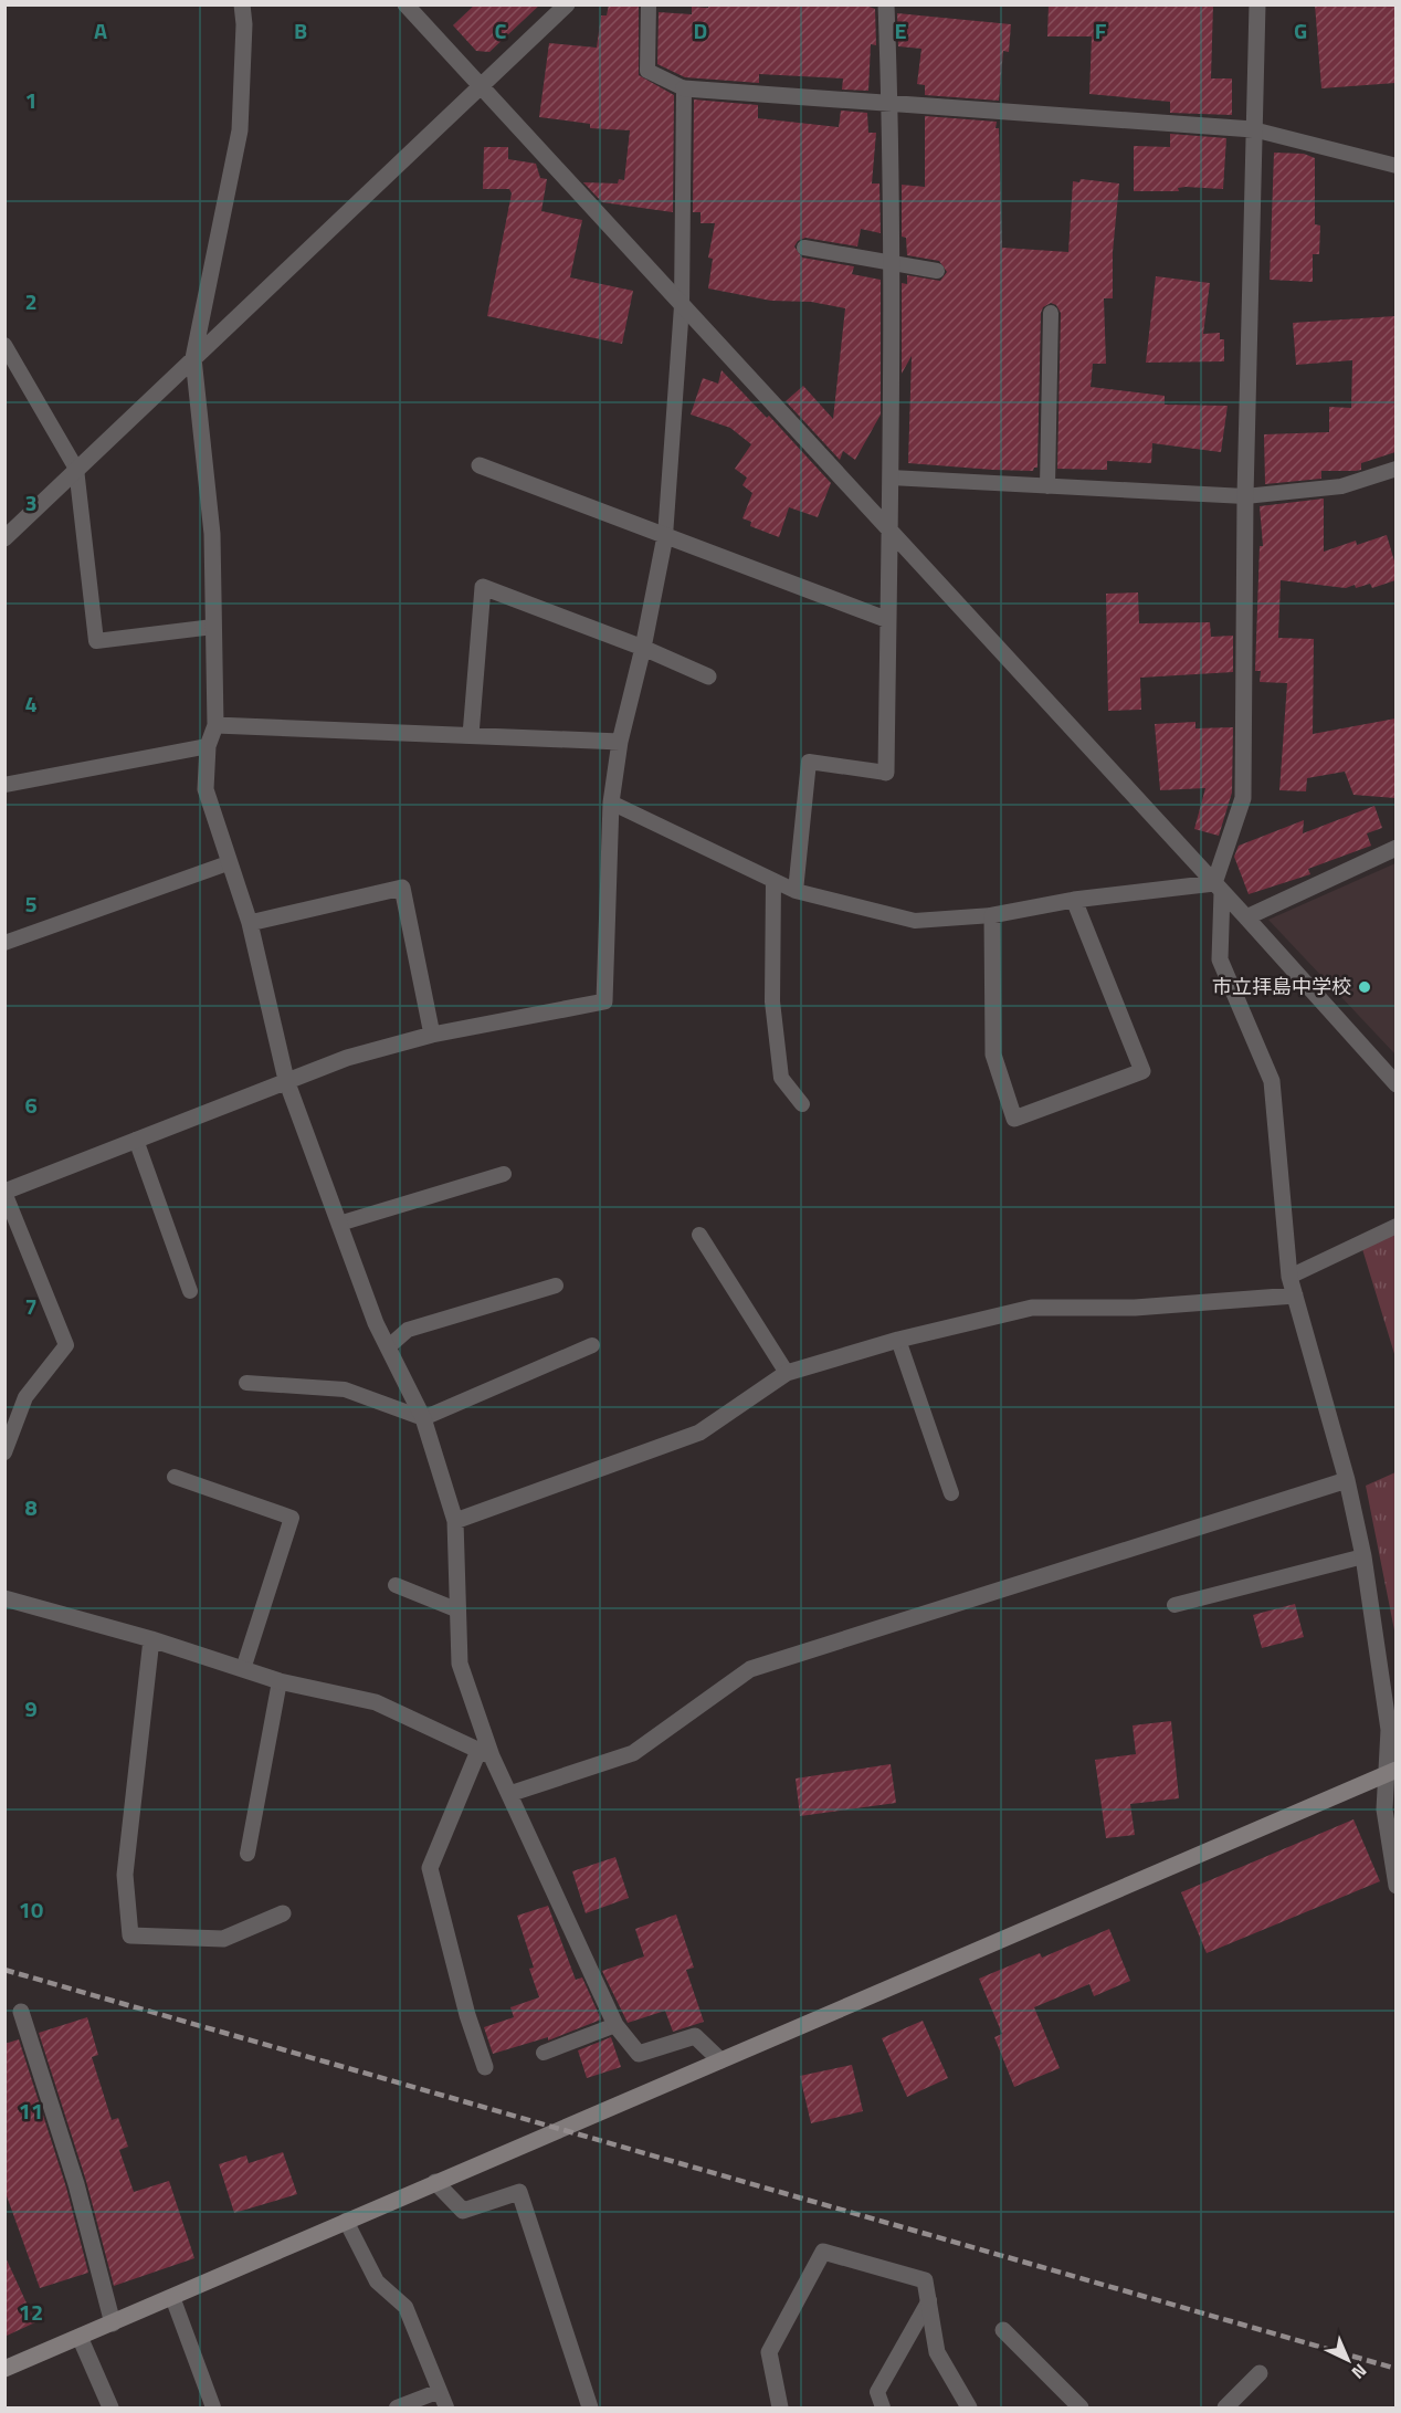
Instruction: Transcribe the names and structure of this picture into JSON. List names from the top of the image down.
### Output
{
  "places": ["市立拝島中学校"],
  "north": "bottom right",
  "grid": {
    "columns": [
      "A",
      "B",
      "C",
      "D",
      "E",
      "F",
      "G"
    ],
    "rows": [
      "1",
      "2",
      "3",
      "4",
      "5",
      "6",
      "7",
      "8",
      "9",
      "10",
      "11",
      "12"
    ]
  }
}
